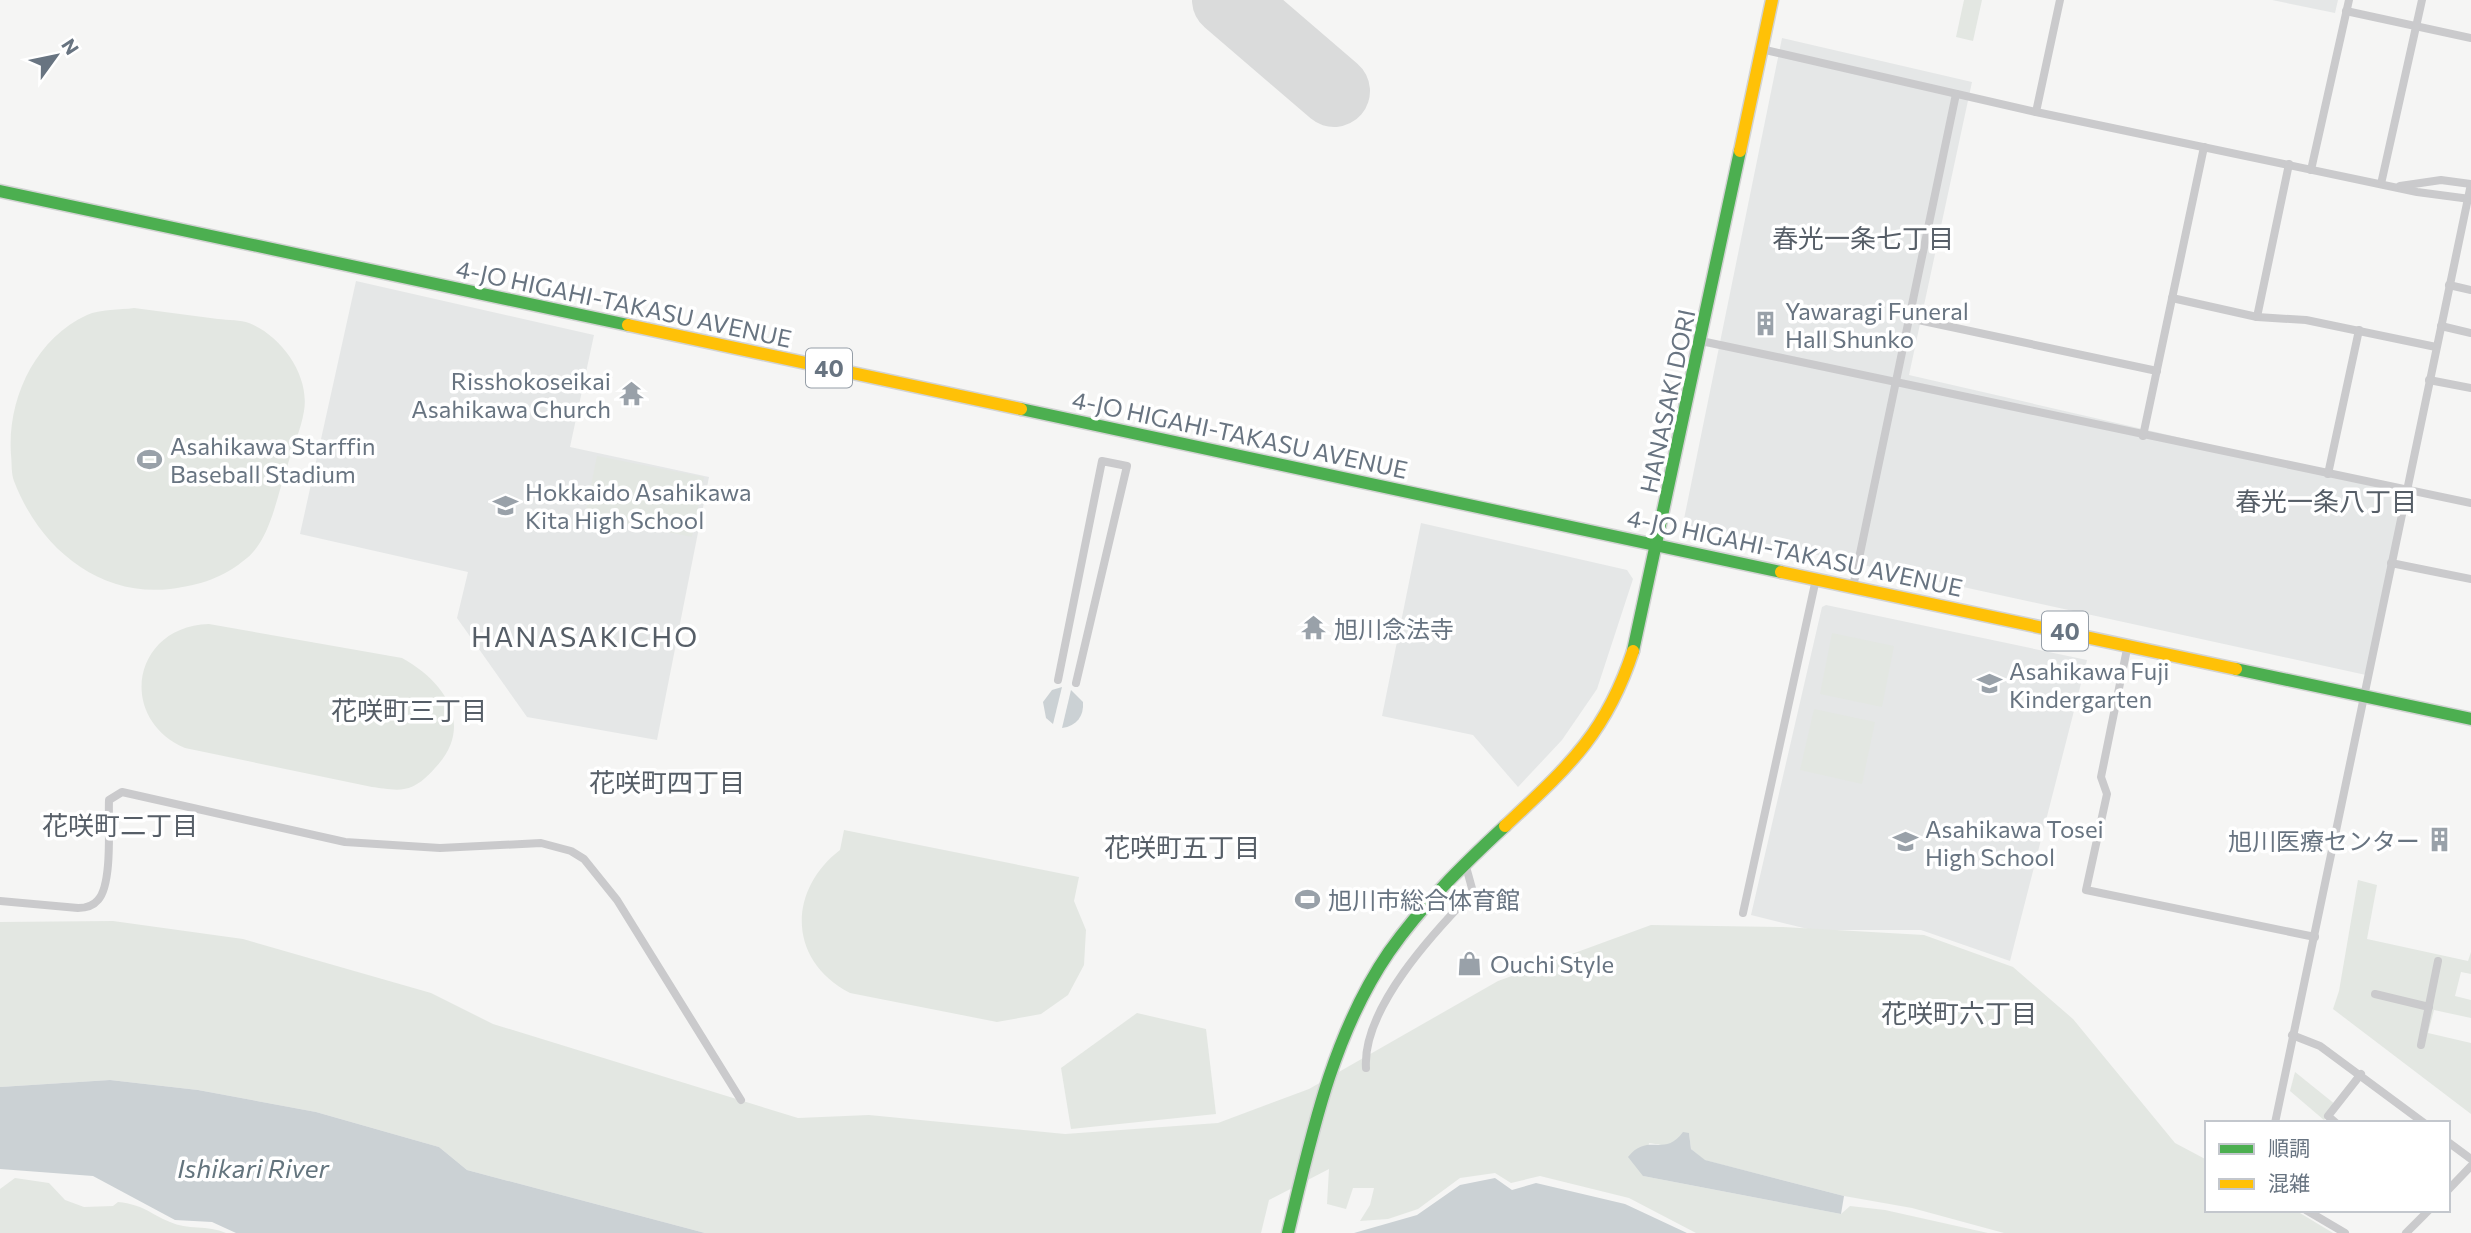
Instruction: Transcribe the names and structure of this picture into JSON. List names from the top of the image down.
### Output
{
  "streets": {
    "main road": ["4-JO HIGAHI-TAKASU AVENUE", "40", "HANASAKI DORI"]
  },
  "crossings": [
    ["4-JO HIGAHI-TAKASU AVENUE", "HANASAKI DORI"]
  ],
  "districts": [
    "春光一条七丁目",
    "春光一条八丁目",
    "HANASAKICHO",
    "花咲町三丁目",
    "花咲町四丁目",
    "花咲町二丁目",
    "花咲町五丁目",
    "花咲町六丁目"
  ],
  "water": ["Ishikari River"],
  "places": {
    "building": ["Yawaragi Funeral Hall Shunko", "旭川医療センター"],
    "temple": ["Risshokoseikai Asahikawa Church", "旭川念法寺"],
    "sports": ["Asahikawa Starffin Baseball Stadium", "旭川市総合体育館"],
    "school or university": ["Hokkaido Asahikawa Kita High School", "Asahikawa Fuji Kindergarten", "Asahikawa Tosei High School"],
    "shop": ["Ouchi Style"]
  },
  "legend": ["順調", "混雑"],
  "north": "top right"
}
